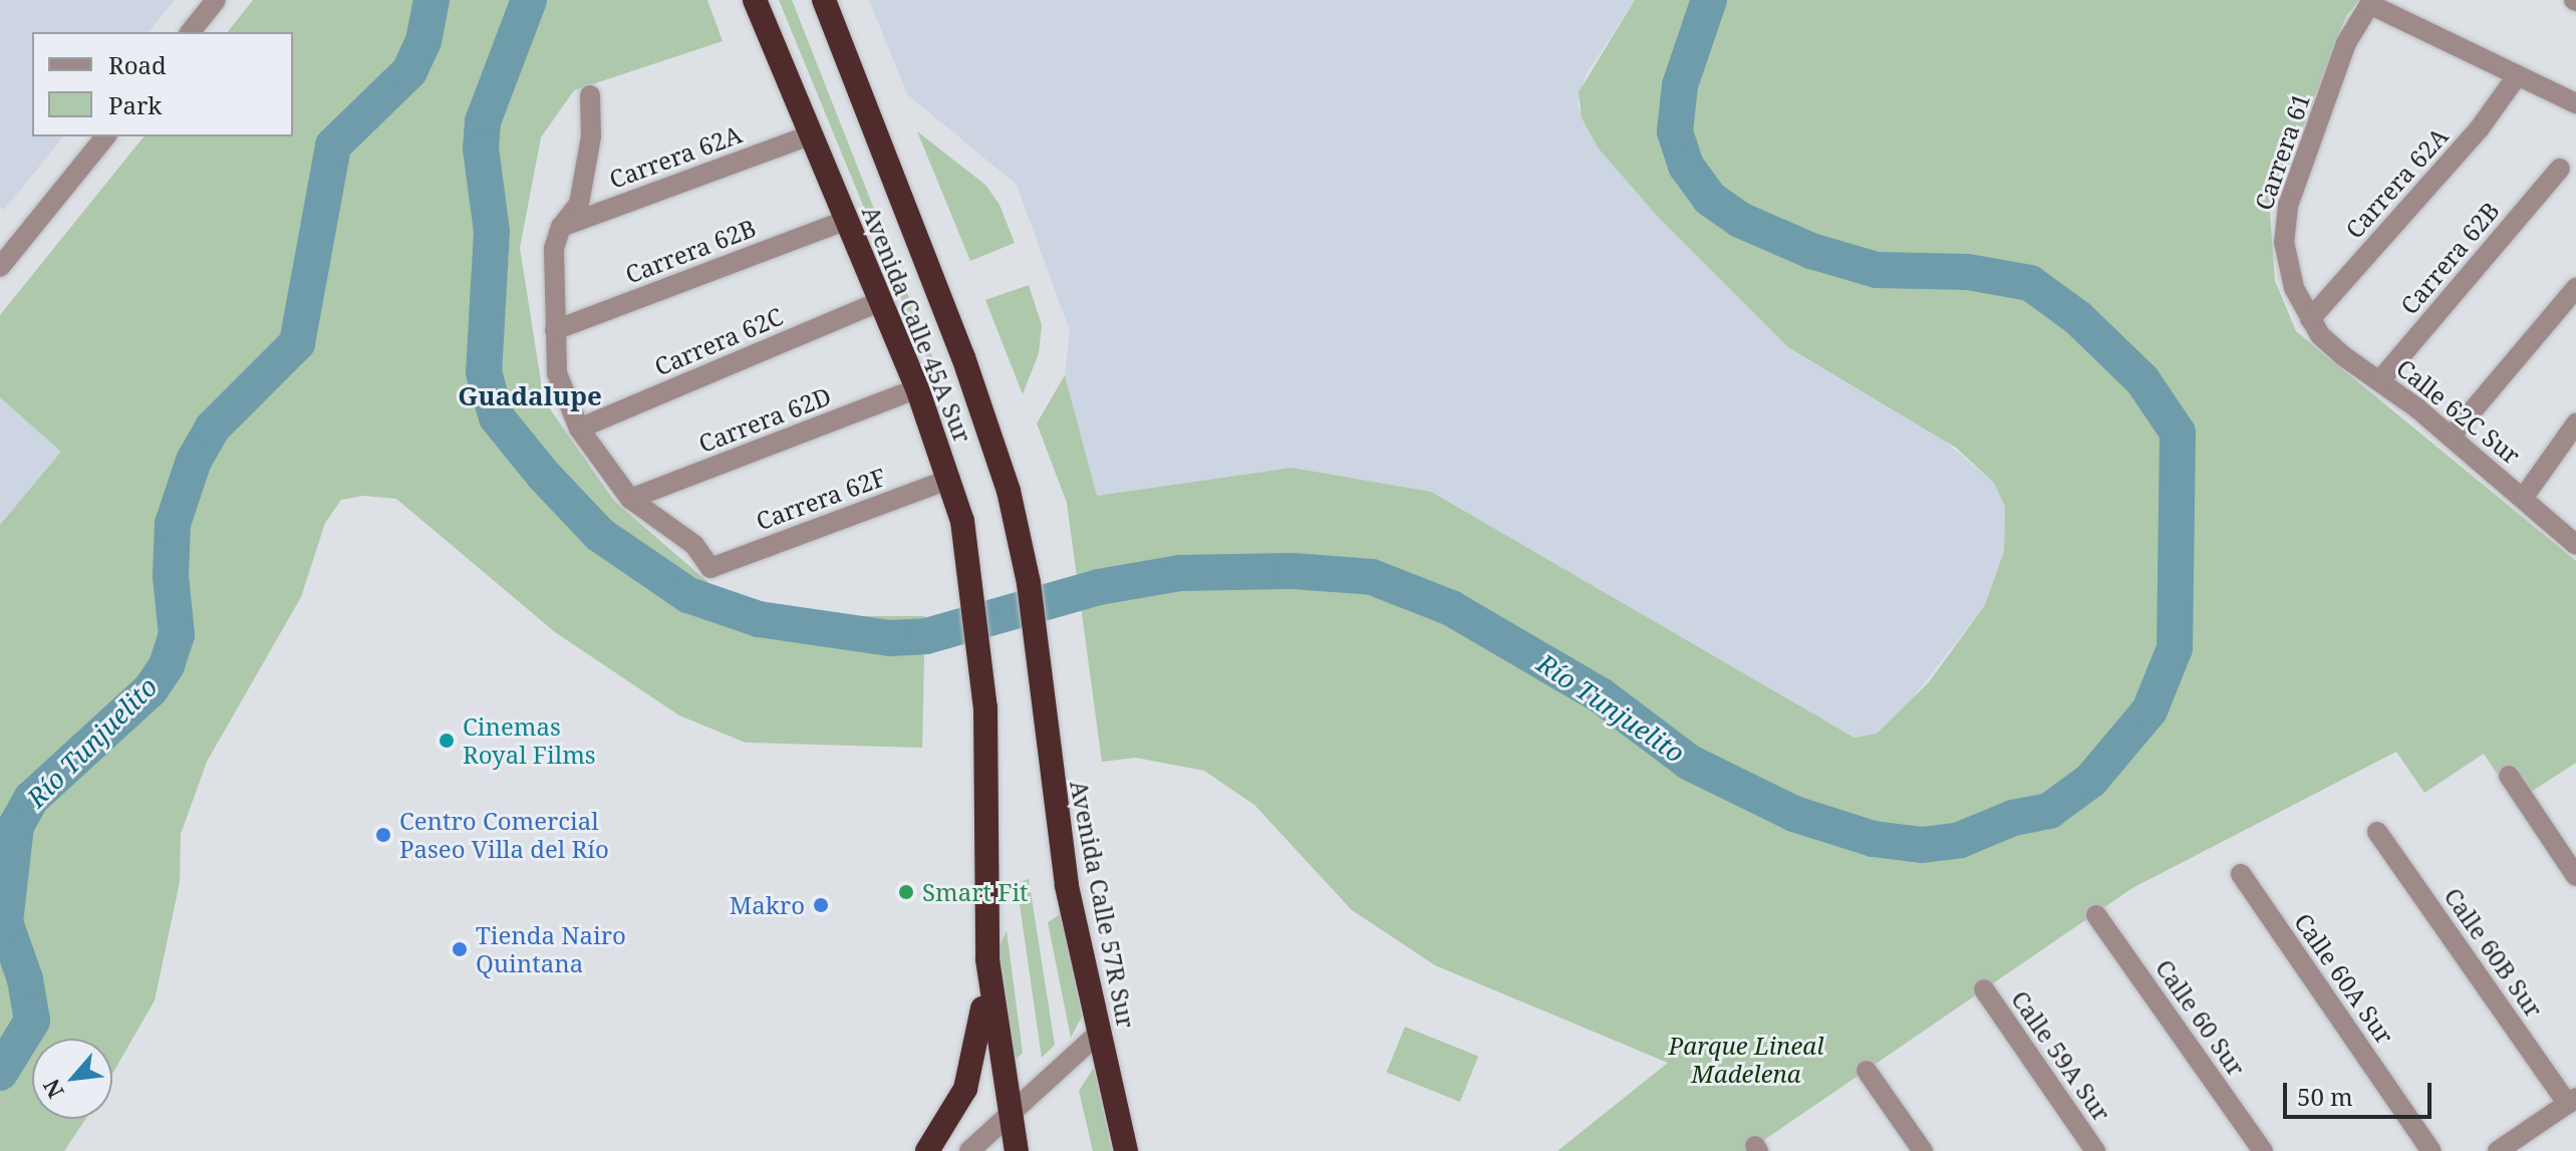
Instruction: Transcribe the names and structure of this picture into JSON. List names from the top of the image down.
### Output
{
  "streets": {
    "highway": ["Avenida Calle 45A Sur", "Avenida Calle 57R Sur"],
    "street": [
      "Carrera 61",
      "Carrera 62A",
      "Carrera 62B",
      "Carrera 62C",
      "Calle 62C Sur",
      "Carrera 62D",
      "Carrera 62F",
      "Calle 60B Sur",
      "Calle 60A Sur",
      "Calle 60 Sur",
      "Calle 59A Sur"
    ]
  },
  "crossings": [
    ["Carrera 61", "Carrera 62A"],
    ["Carrera 61", "Calle 62C Sur"],
    ["Carrera 62A", "Avenida Calle 45A Sur"],
    ["Carrera 62A", "Calle 62C Sur"],
    ["Carrera 62B", "Avenida Calle 45A Sur"],
    ["Carrera 62B", "Calle 62C Sur"],
    ["Avenida Calle 45A Sur", "Carrera 62C"],
    ["Avenida Calle 45A Sur", "Carrera 62D"],
    ["Avenida Calle 45A Sur", "Carrera 62F"],
    ["Avenida Calle 45A Sur", "Avenida Calle 57R Sur"],
    ["Carrera 62D", "Carrera 62F"]
  ],
  "districts": ["Guadalupe"],
  "water": ["Río Tunjuelito"],
  "parks": ["Parque Lineal Madelena"],
  "places": [
    "Cinemas Royal Films",
    "Centro Comercial Paseo Villa del Río",
    "Smart Fit",
    "Makro",
    "Tienda Nairo Quintana"
  ],
  "legend": ["Road", "Park"],
  "scale_bar": "50 m",
  "north": "bottom left"
}
